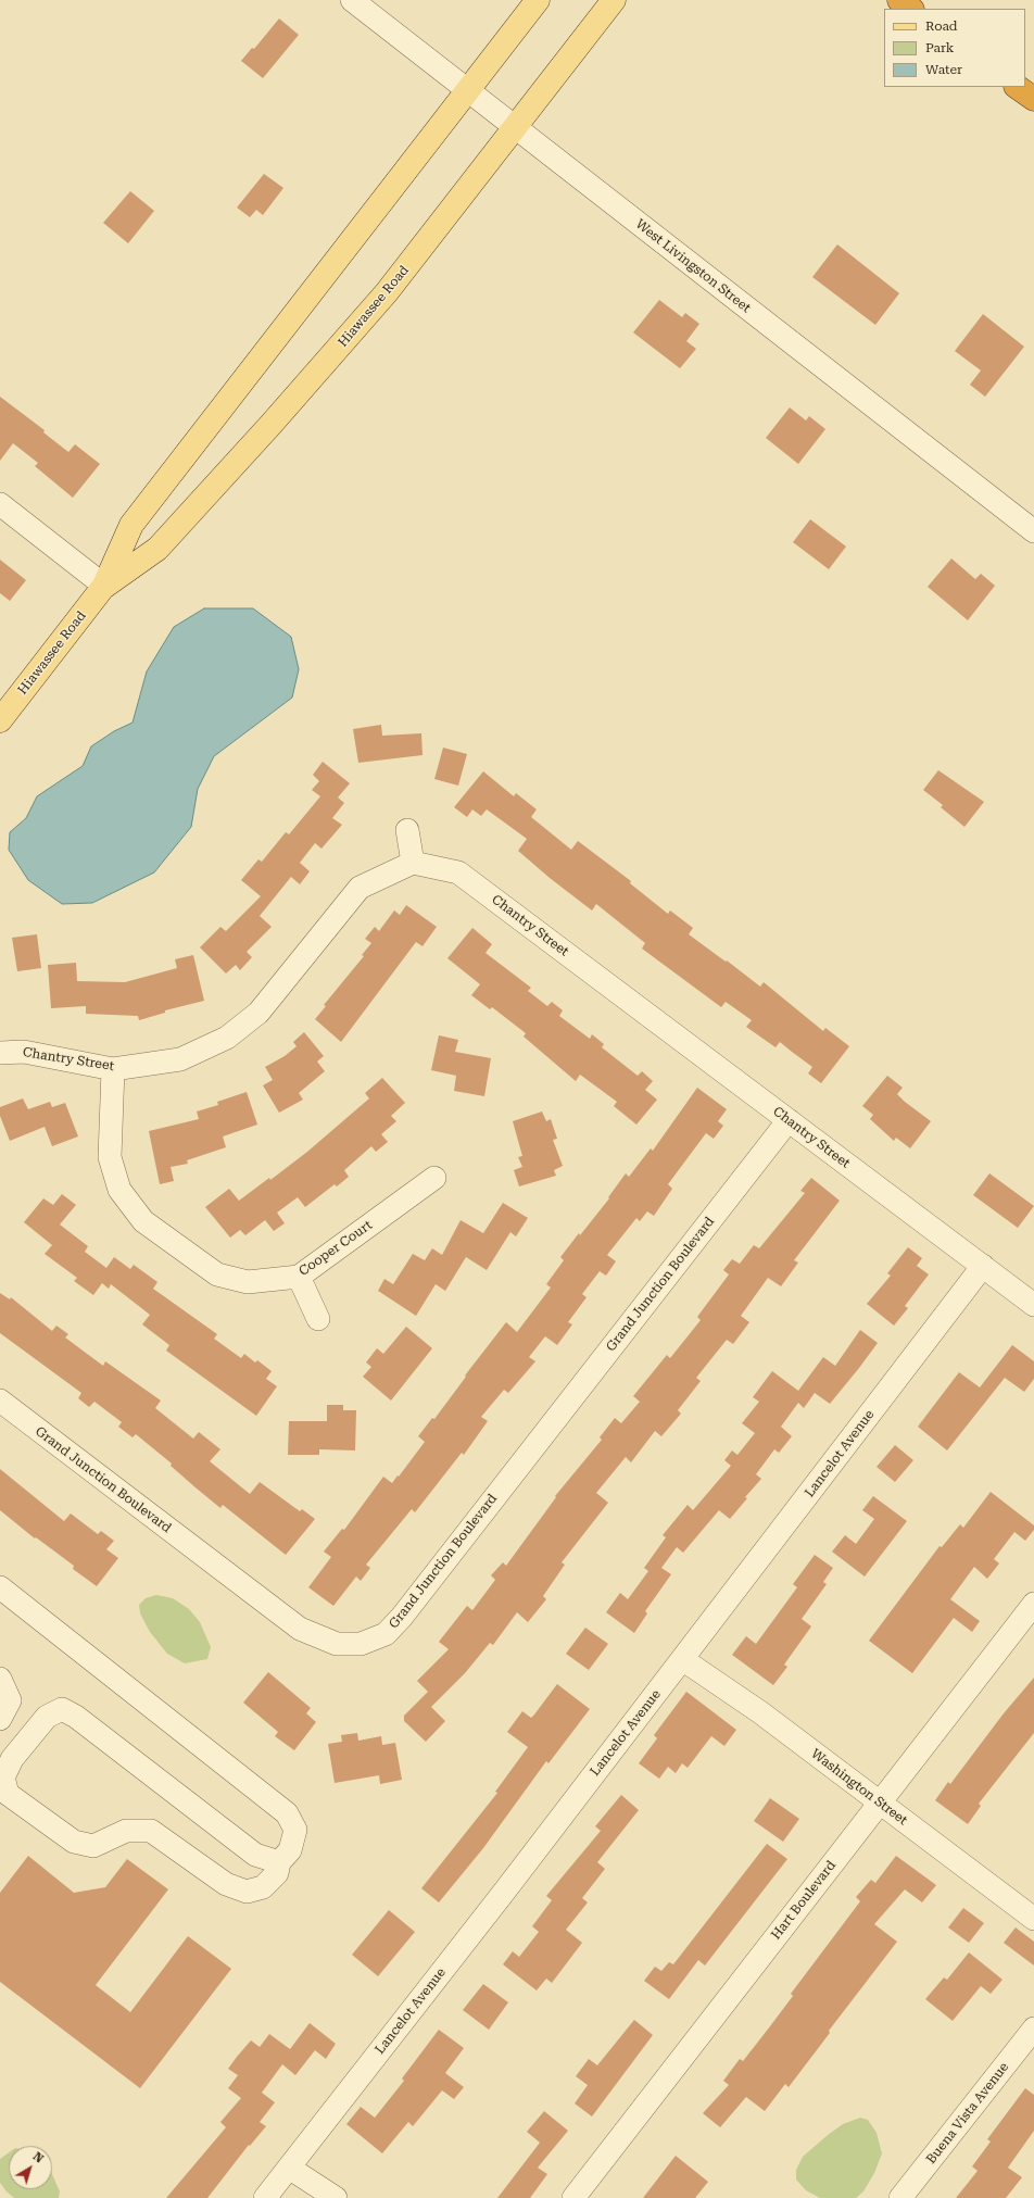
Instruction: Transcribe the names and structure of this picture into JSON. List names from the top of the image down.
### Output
{
  "streets": {
    "main road": ["Hiawassee Road"],
    "street": [
      "West Livingston Street",
      "Chantry Street",
      "Cooper Court",
      "Grand Junction Boulevard",
      "Lancelot Avenue",
      "Washington Street",
      "Hart Boulevard",
      "Buena Vista Avenue"
    ]
  },
  "crossings": [
    ["West Livingston Street", "Hiawassee Road"],
    ["Chantry Street", "Cooper Court"],
    ["Chantry Street", "Grand Junction Boulevard"],
    ["Chantry Street", "Lancelot Avenue"],
    ["Lancelot Avenue", "Washington Street"],
    ["Washington Street", "Hart Boulevard"]
  ],
  "legend": ["Road", "Park", "Water"],
  "north": "top right"
}
